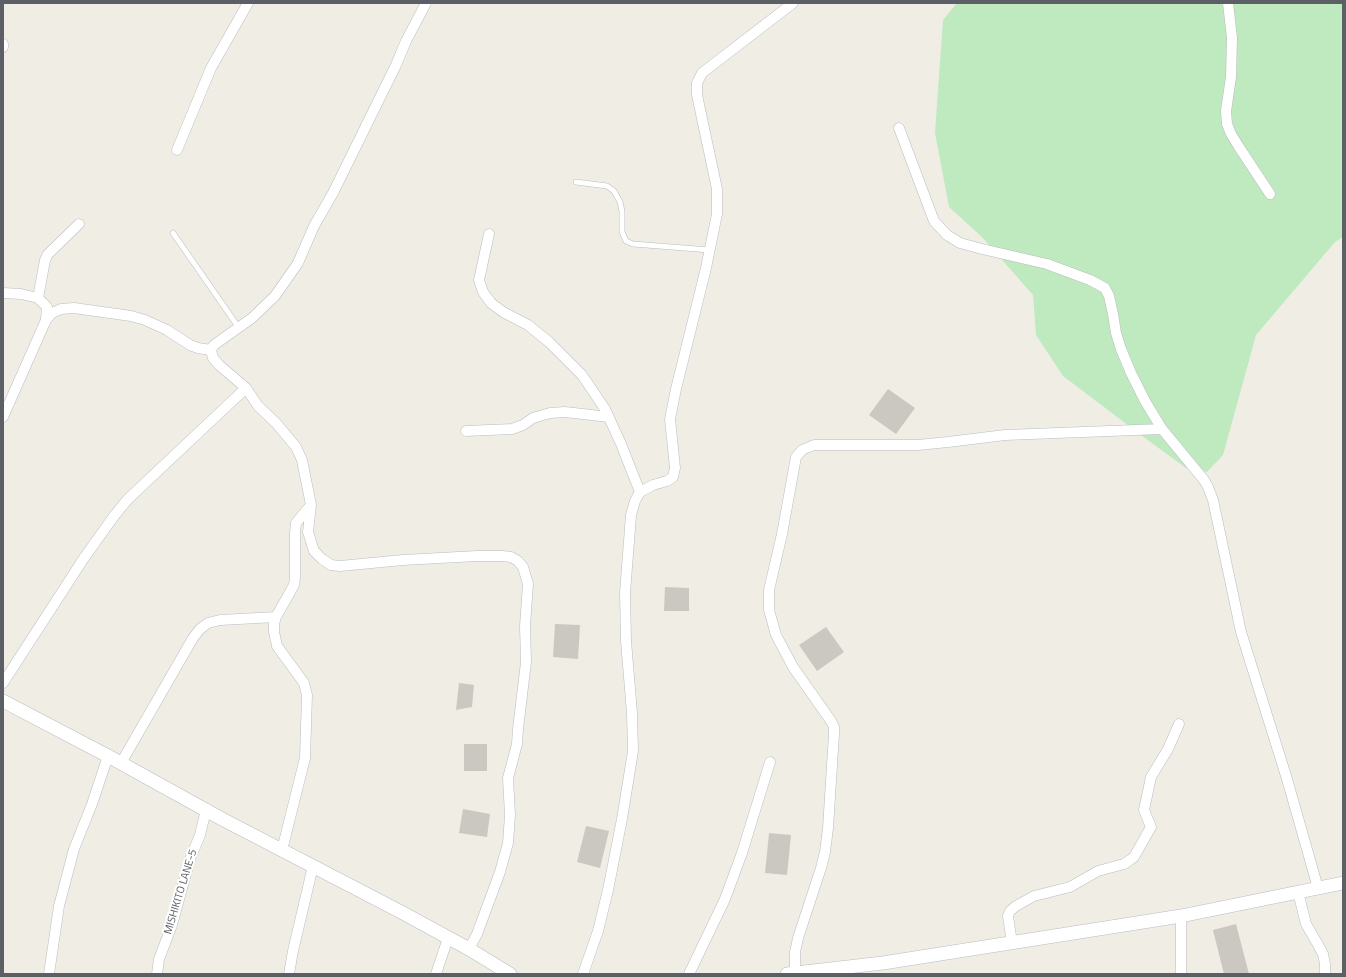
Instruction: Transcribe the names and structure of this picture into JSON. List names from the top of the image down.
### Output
{
  "streets": {
    "street": ["MISHIKITO LANE-5"]
  }
}
